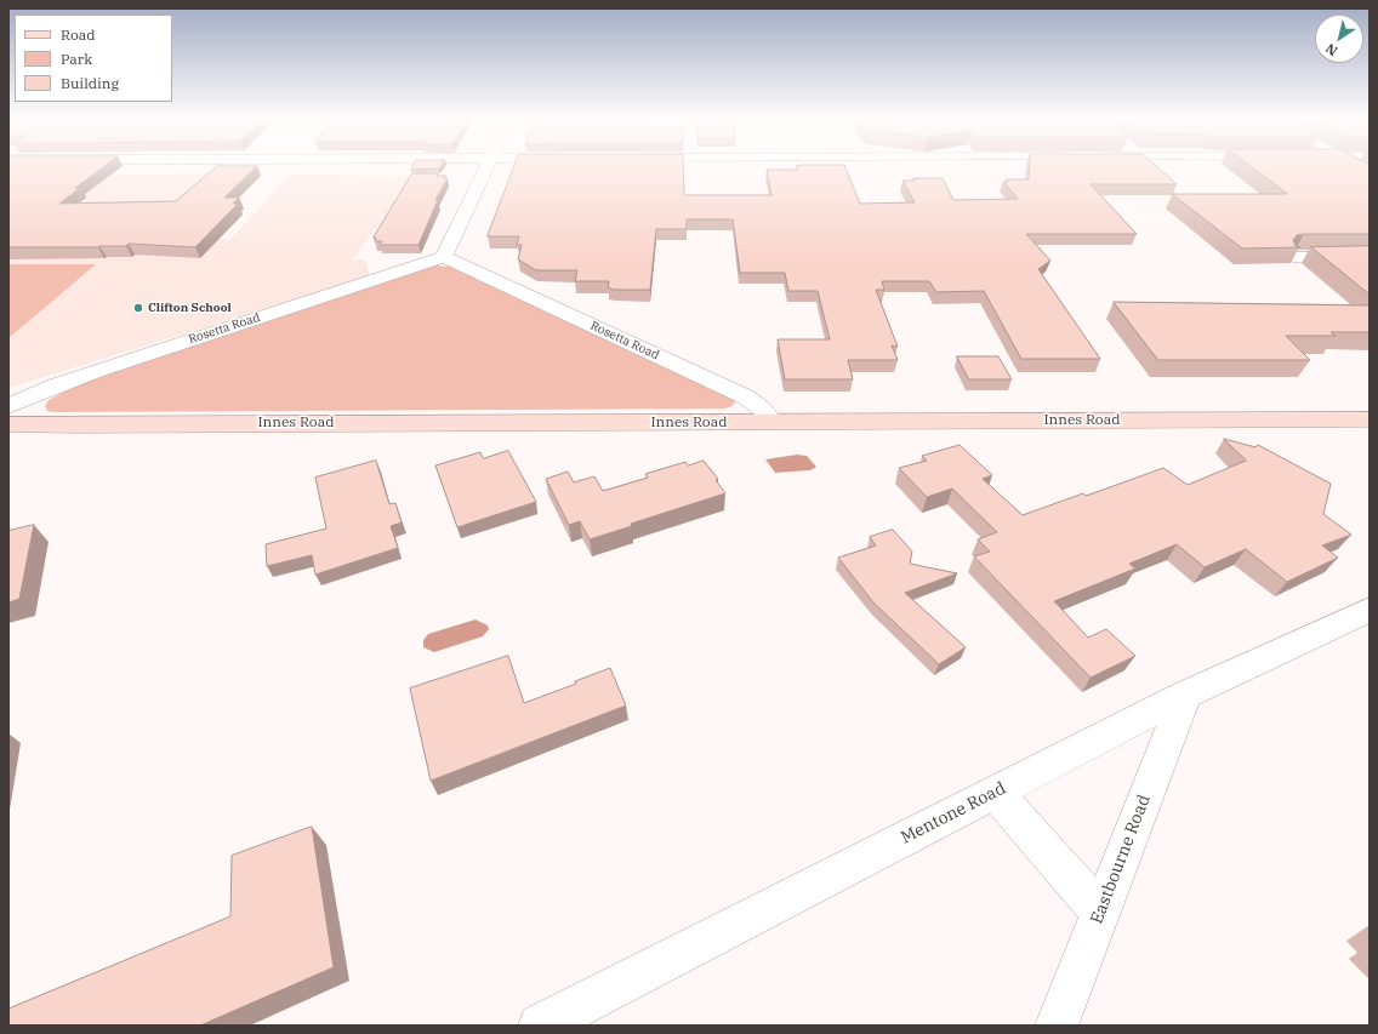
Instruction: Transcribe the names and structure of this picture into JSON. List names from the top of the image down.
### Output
{
  "streets": {
    "street": [
      "Rosetta Road",
      "Innes Road",
      "Mentone Road",
      "Eastbourne Road"
    ]
  },
  "crossings": [
    ["Rosetta Road", "Innes Road"],
    ["Mentone Road", "Eastbourne Road"]
  ],
  "places": ["Clifton School"],
  "legend": ["Road", "Park", "Building"],
  "north": "bottom left"
}
